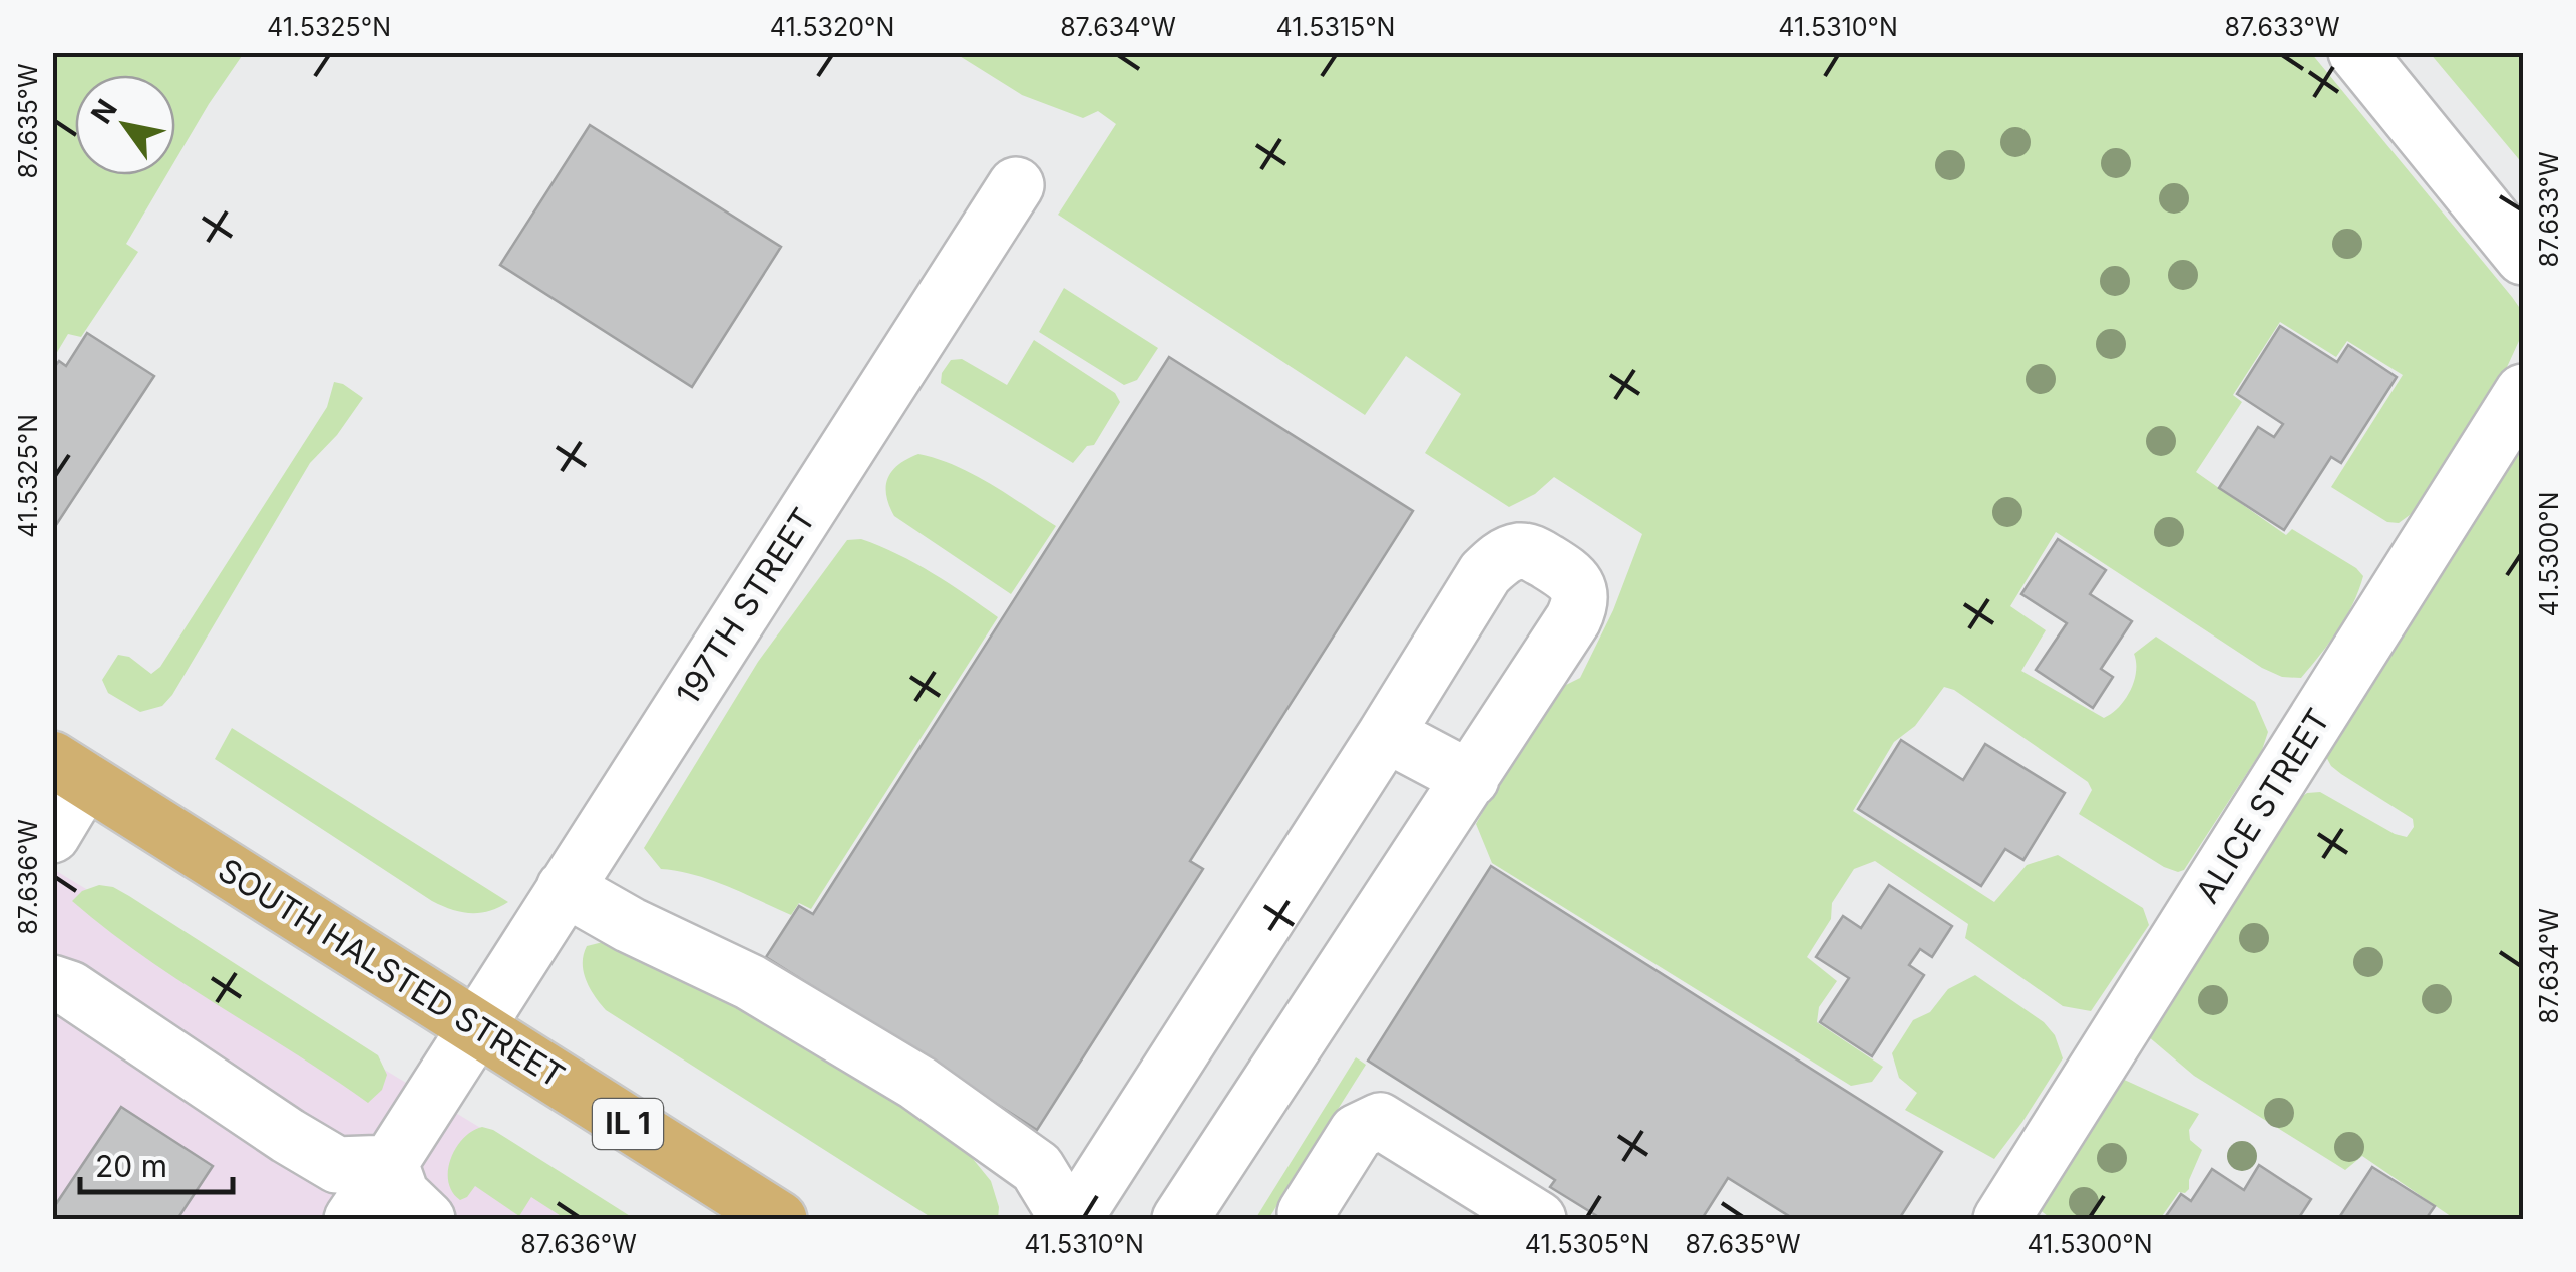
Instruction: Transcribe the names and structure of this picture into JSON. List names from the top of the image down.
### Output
{
  "streets": {
    "main road": ["SOUTH HALSTED STREET", "IL 1"],
    "street": ["197TH STREET", "ALICE STREET"]
  },
  "crossings": [
    ["197TH STREET", "SOUTH HALSTED STREET"]
  ],
  "scale_bar": "20 m",
  "north": "top left",
  "coordinates": [
    "41.5325°N",
    "41.5320°N",
    "87.634°W",
    "41.5315°N",
    "41.5310°N",
    "87.633°W",
    "87.635°W",
    "41.5300°N",
    "87.636°W",
    "41.5305°N"
  ]
}
